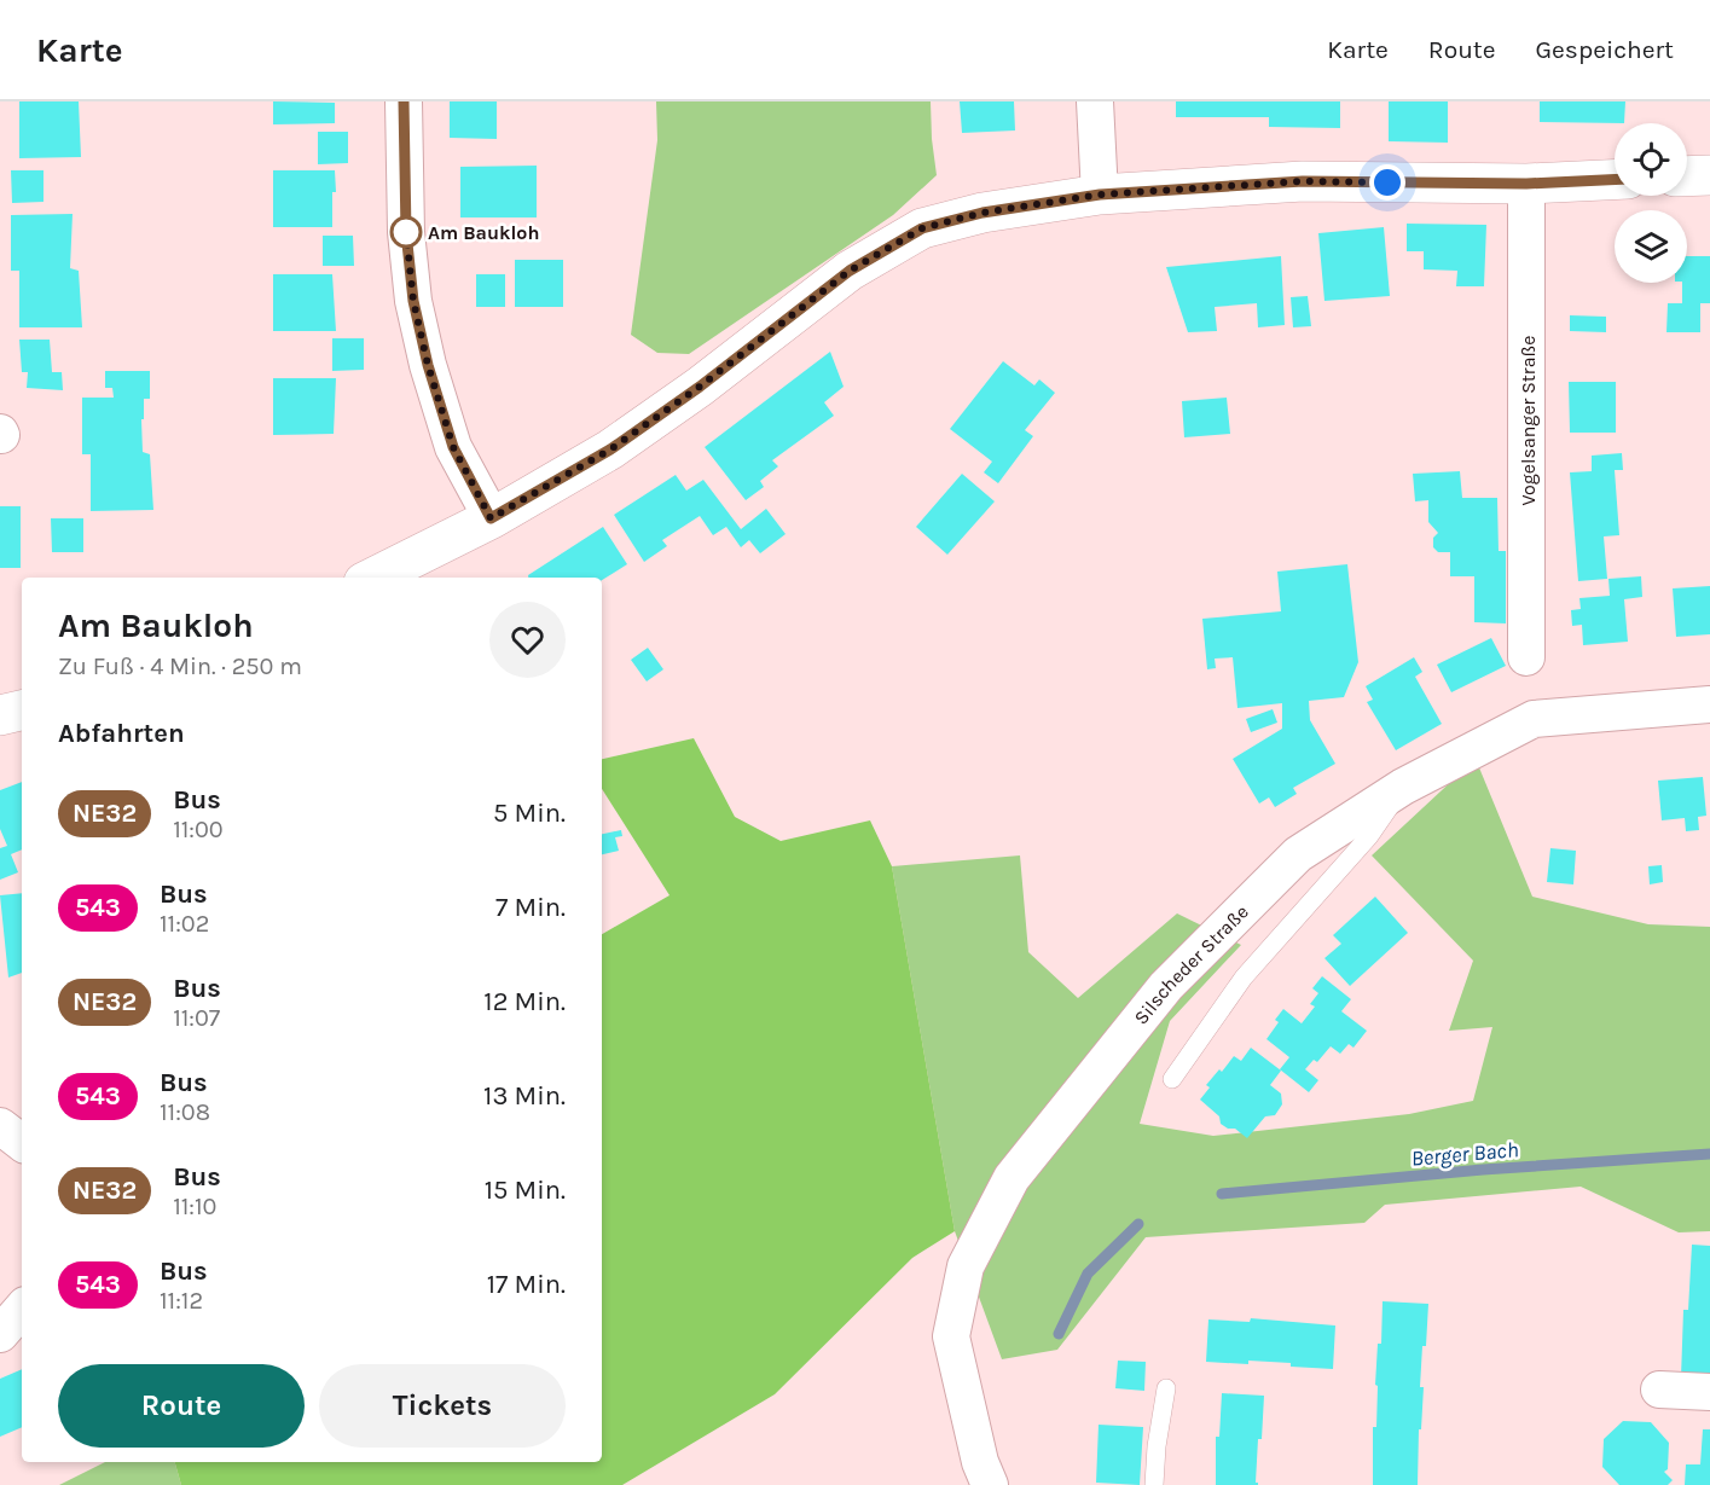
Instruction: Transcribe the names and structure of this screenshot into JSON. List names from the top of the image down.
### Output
{
  "streets": {
    "street": ["Vogelsanger Straße", "Silscheder Straße"]
  },
  "water": ["Berger Bach"],
  "places": ["Am Baukloh"],
  "lines": ["bus line NE32"],
  "page": {
    "header": "Karte",
    "nav": ["Karte", "Route", "Gespeichert"],
    "heading": [
      ["Am Baukloh", "Zu Fuß · 4 Min. · 250 m"],
      "Abfahrten"
    ],
    "list": [
      {
        "mark": "NE32",
        "name": "Bus",
        "note": "11:00",
        "value": "5 Min."
      },
      {
        "mark": "543",
        "name": "Bus",
        "note": "11:02",
        "value": "7 Min."
      },
      {
        "mark": "NE32",
        "name": "Bus",
        "note": "11:07",
        "value": "12 Min."
      },
      {
        "mark": "543",
        "name": "Bus",
        "note": "11:08",
        "value": "13 Min."
      },
      {
        "mark": "NE32",
        "name": "Bus",
        "note": "11:10",
        "value": "15 Min."
      },
      {
        "mark": "543",
        "name": "Bus",
        "note": "11:12",
        "value": "17 Min."
      }
    ],
    "buttons": ["Route", "Tickets"]
  }
}
